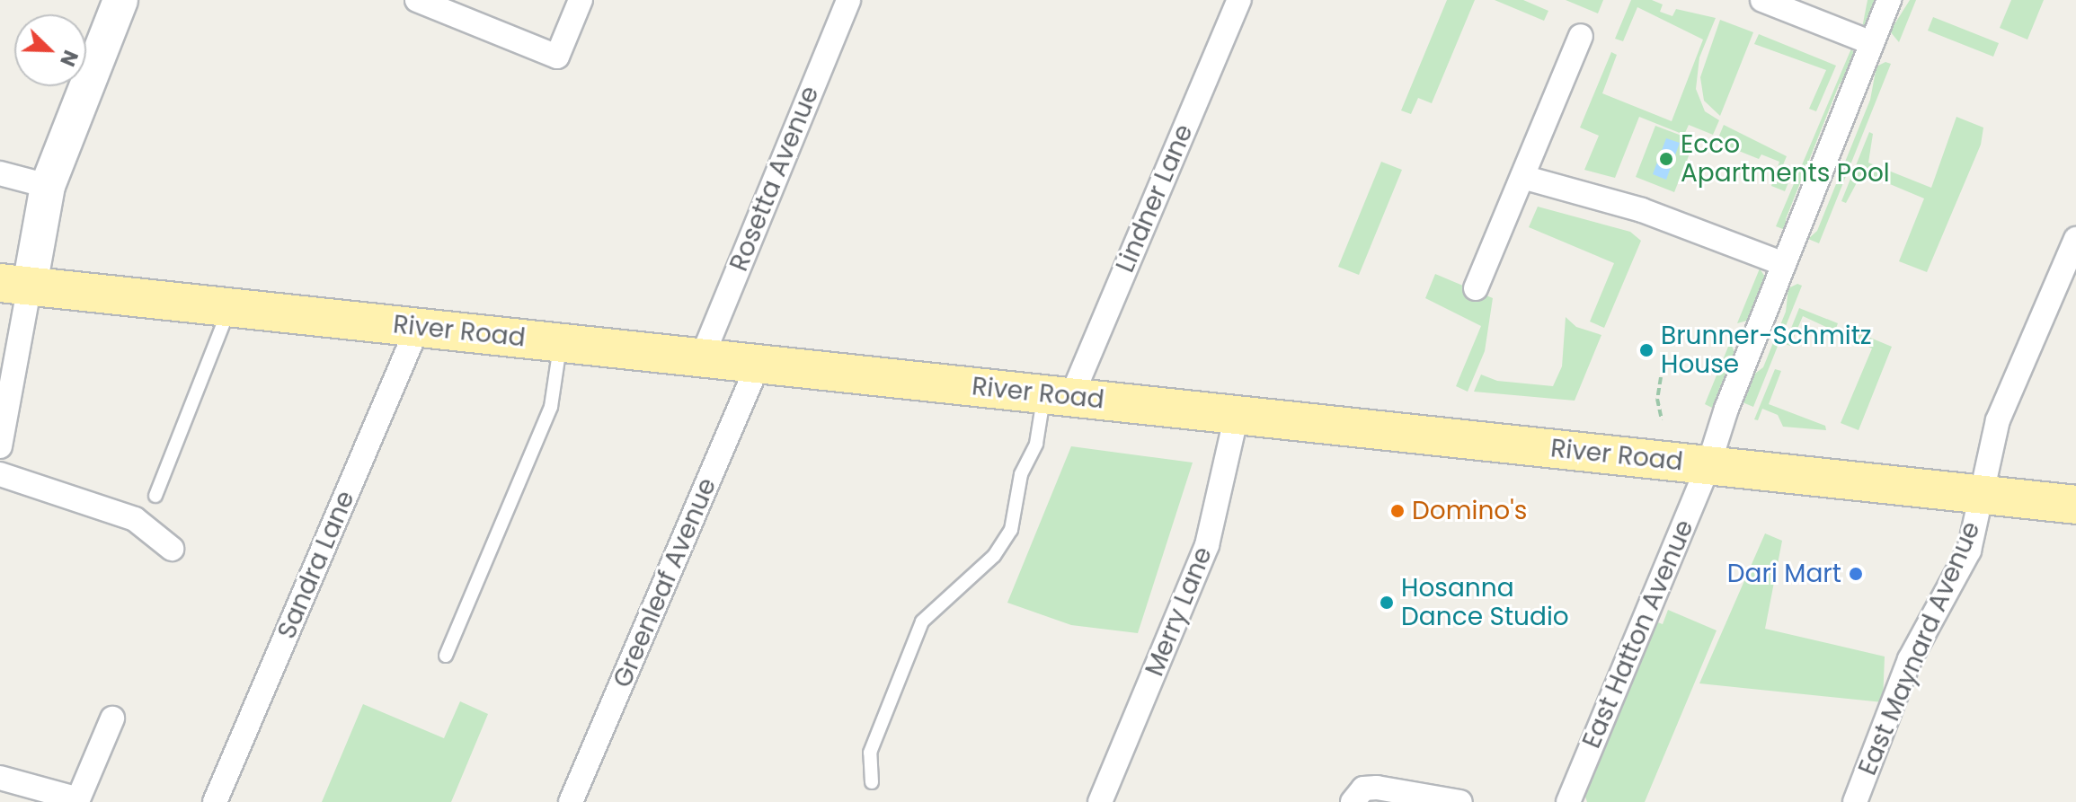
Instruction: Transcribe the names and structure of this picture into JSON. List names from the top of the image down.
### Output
{
  "streets": {
    "main road": ["River Road"],
    "street": [
      "Rosetta Avenue",
      "Lindner Lane",
      "Sandra Lane",
      "Greenleaf Avenue",
      "Merry Lane",
      "East Hatton Avenue",
      "East Maynard Avenue"
    ]
  },
  "crossings": [
    ["Rosetta Avenue", "River Road"],
    ["Lindner Lane", "River Road"],
    ["River Road", "Sandra Lane"],
    ["River Road", "Greenleaf Avenue"],
    ["River Road", "Merry Lane"],
    ["River Road", "East Hatton Avenue"],
    ["River Road", "East Maynard Avenue"]
  ],
  "places": [
    "Ecco Apartments Pool",
    "Brunner-Schmitz House",
    "Domino's",
    "Dari Mart",
    "Hosanna Dance Studio"
  ],
  "north": "bottom right"
}
